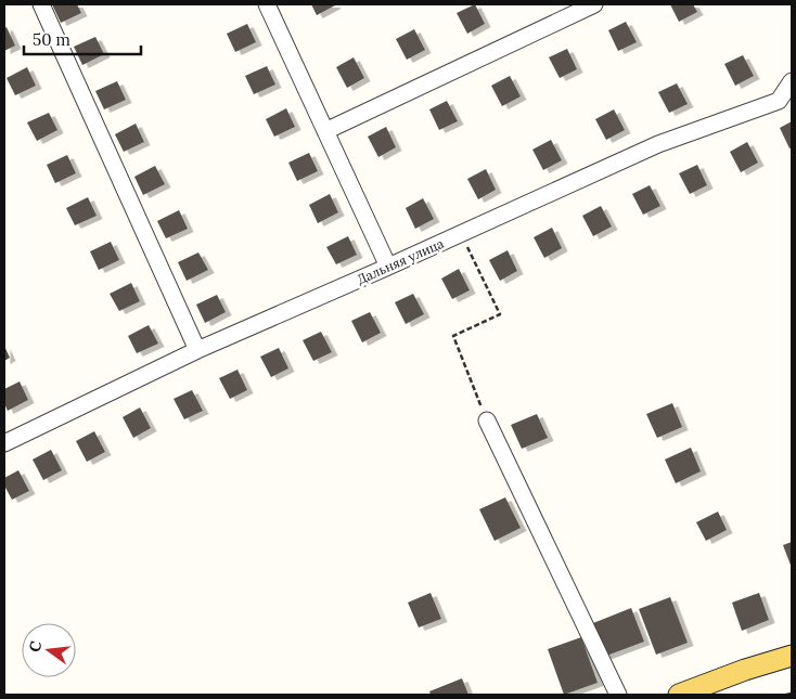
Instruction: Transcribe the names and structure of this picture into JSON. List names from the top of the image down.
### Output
{
  "streets": {
    "street": ["Дальняя улица"]
  },
  "scale_bar": "50 m",
  "north": "left"
}
